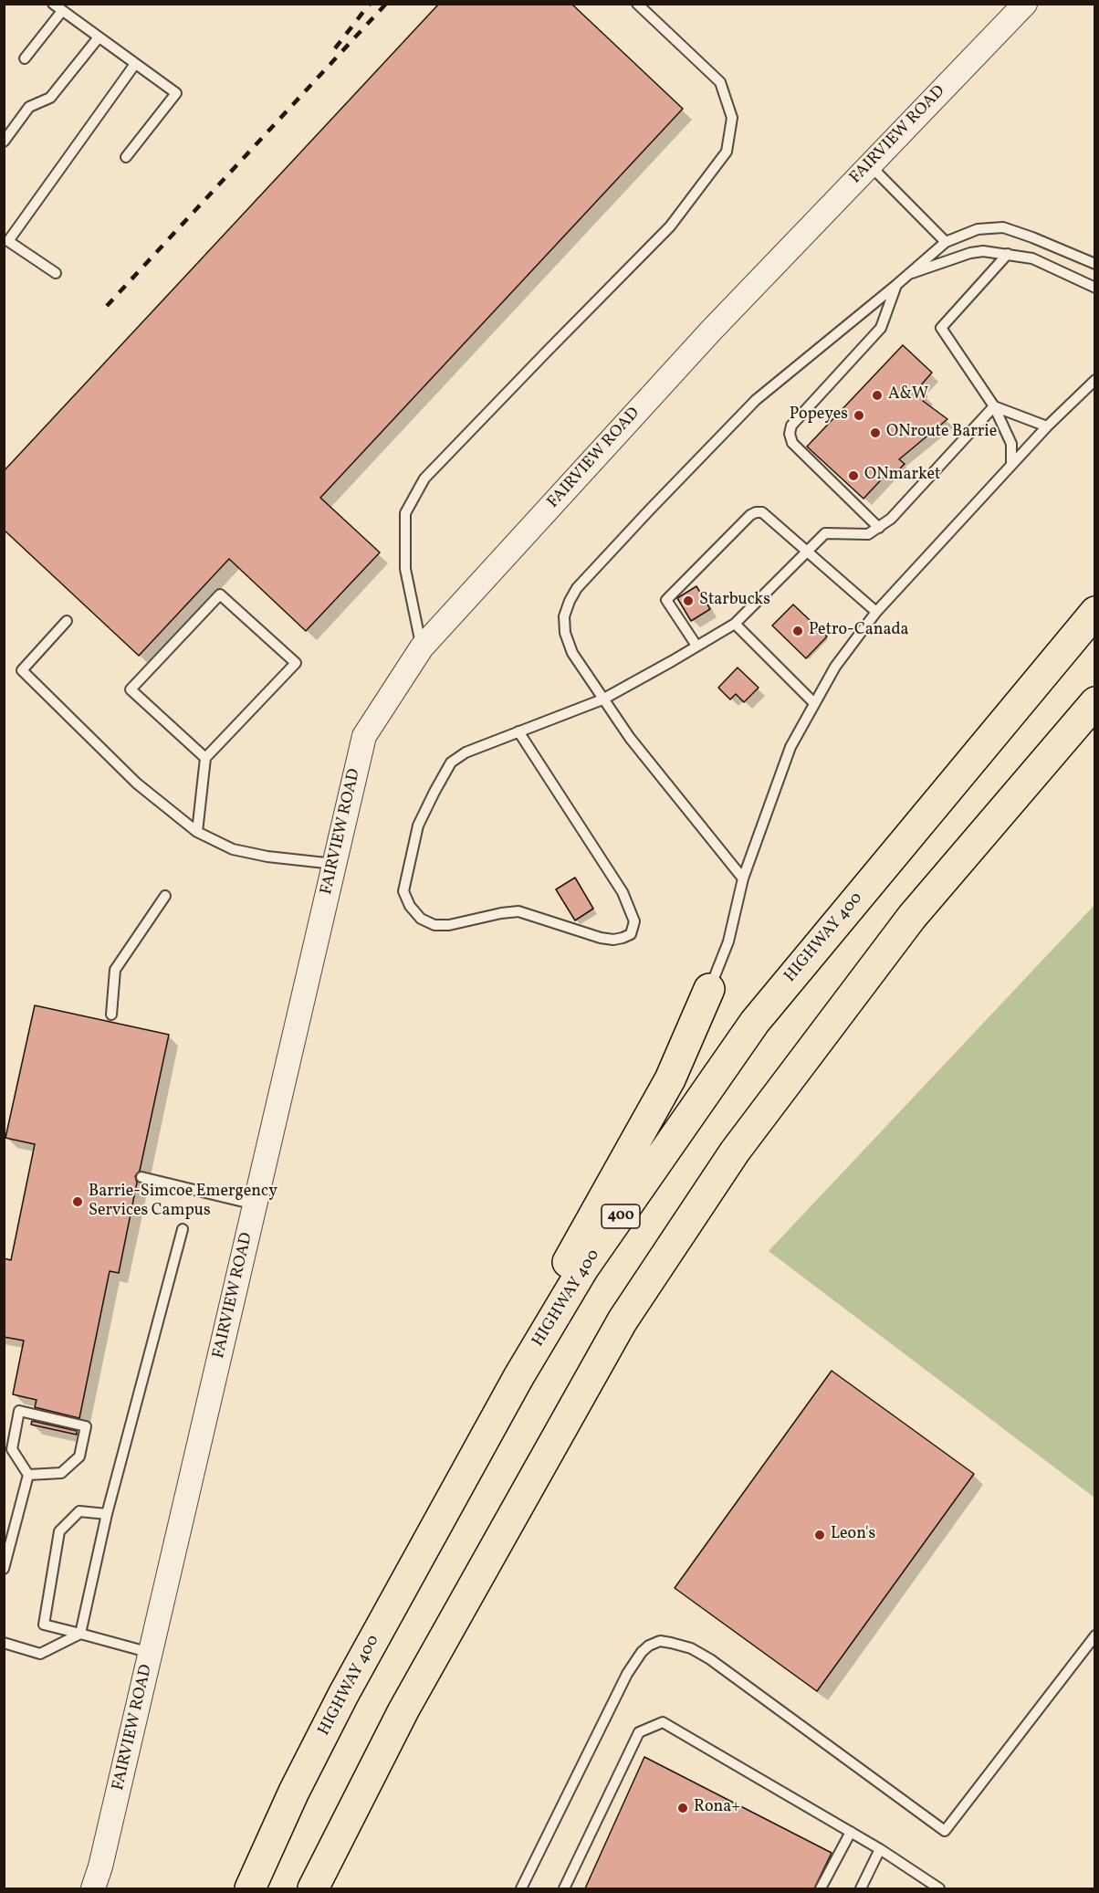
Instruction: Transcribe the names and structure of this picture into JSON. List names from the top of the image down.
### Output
{
  "streets": {
    "highway": ["HIGHWAY 400", "400"],
    "street": ["FAIRVIEW ROAD"]
  },
  "places": [
    "A&W",
    "Popeyes",
    "ONroute Barrie",
    "ONmarket",
    "Starbucks",
    "Petro-Canada",
    "Barrie-Simcoe Emergency Services Campus",
    "Leon's",
    "Rona+"
  ]
}
